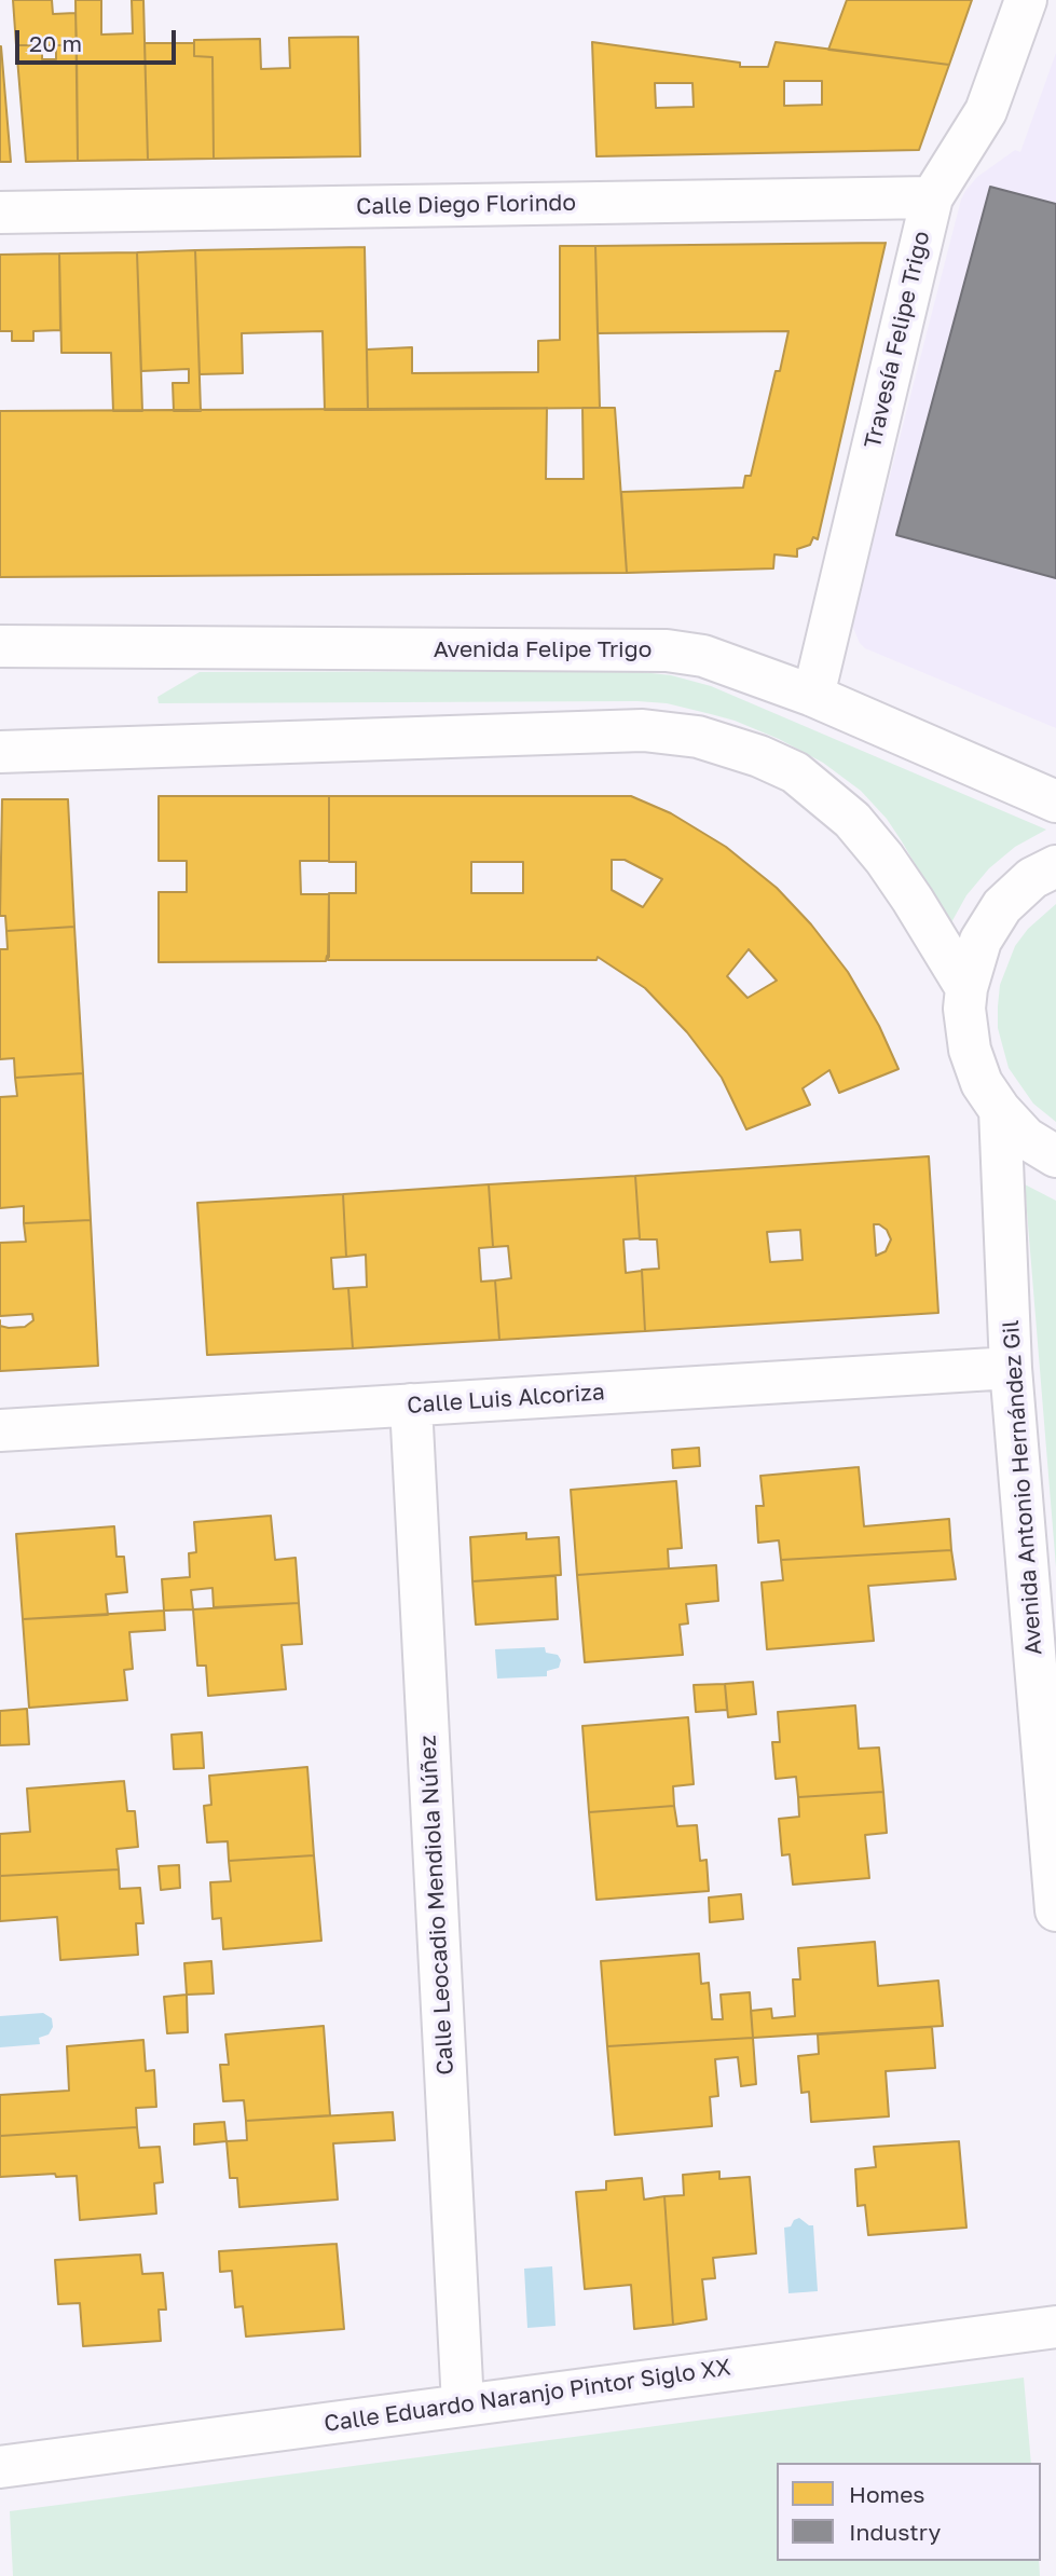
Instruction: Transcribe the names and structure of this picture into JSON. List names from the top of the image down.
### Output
{
  "streets": {
    "street": [
      "Calle Diego Florindo",
      "Travesía Felipe Trigo",
      "Avenida Felipe Trigo",
      "Calle Luis Alcoriza",
      "Avenida Antonio Hernández Gil",
      "Calle Leocadio Mendiola Núñez",
      "Calle Eduardo Naranjo Pintor Siglo XX"
    ]
  },
  "crossings": [
    ["Calle Diego Florindo", "Travesía Felipe Trigo"],
    ["Travesía Felipe Trigo", "Avenida Felipe Trigo"],
    ["Calle Luis Alcoriza", "Avenida Antonio Hernández Gil"],
    ["Calle Luis Alcoriza", "Calle Leocadio Mendiola Núñez"],
    ["Calle Leocadio Mendiola Núñez", "Calle Eduardo Naranjo Pintor Siglo XX"]
  ],
  "legend": ["Homes", "Industry"],
  "scale_bar": "20 m"
}
